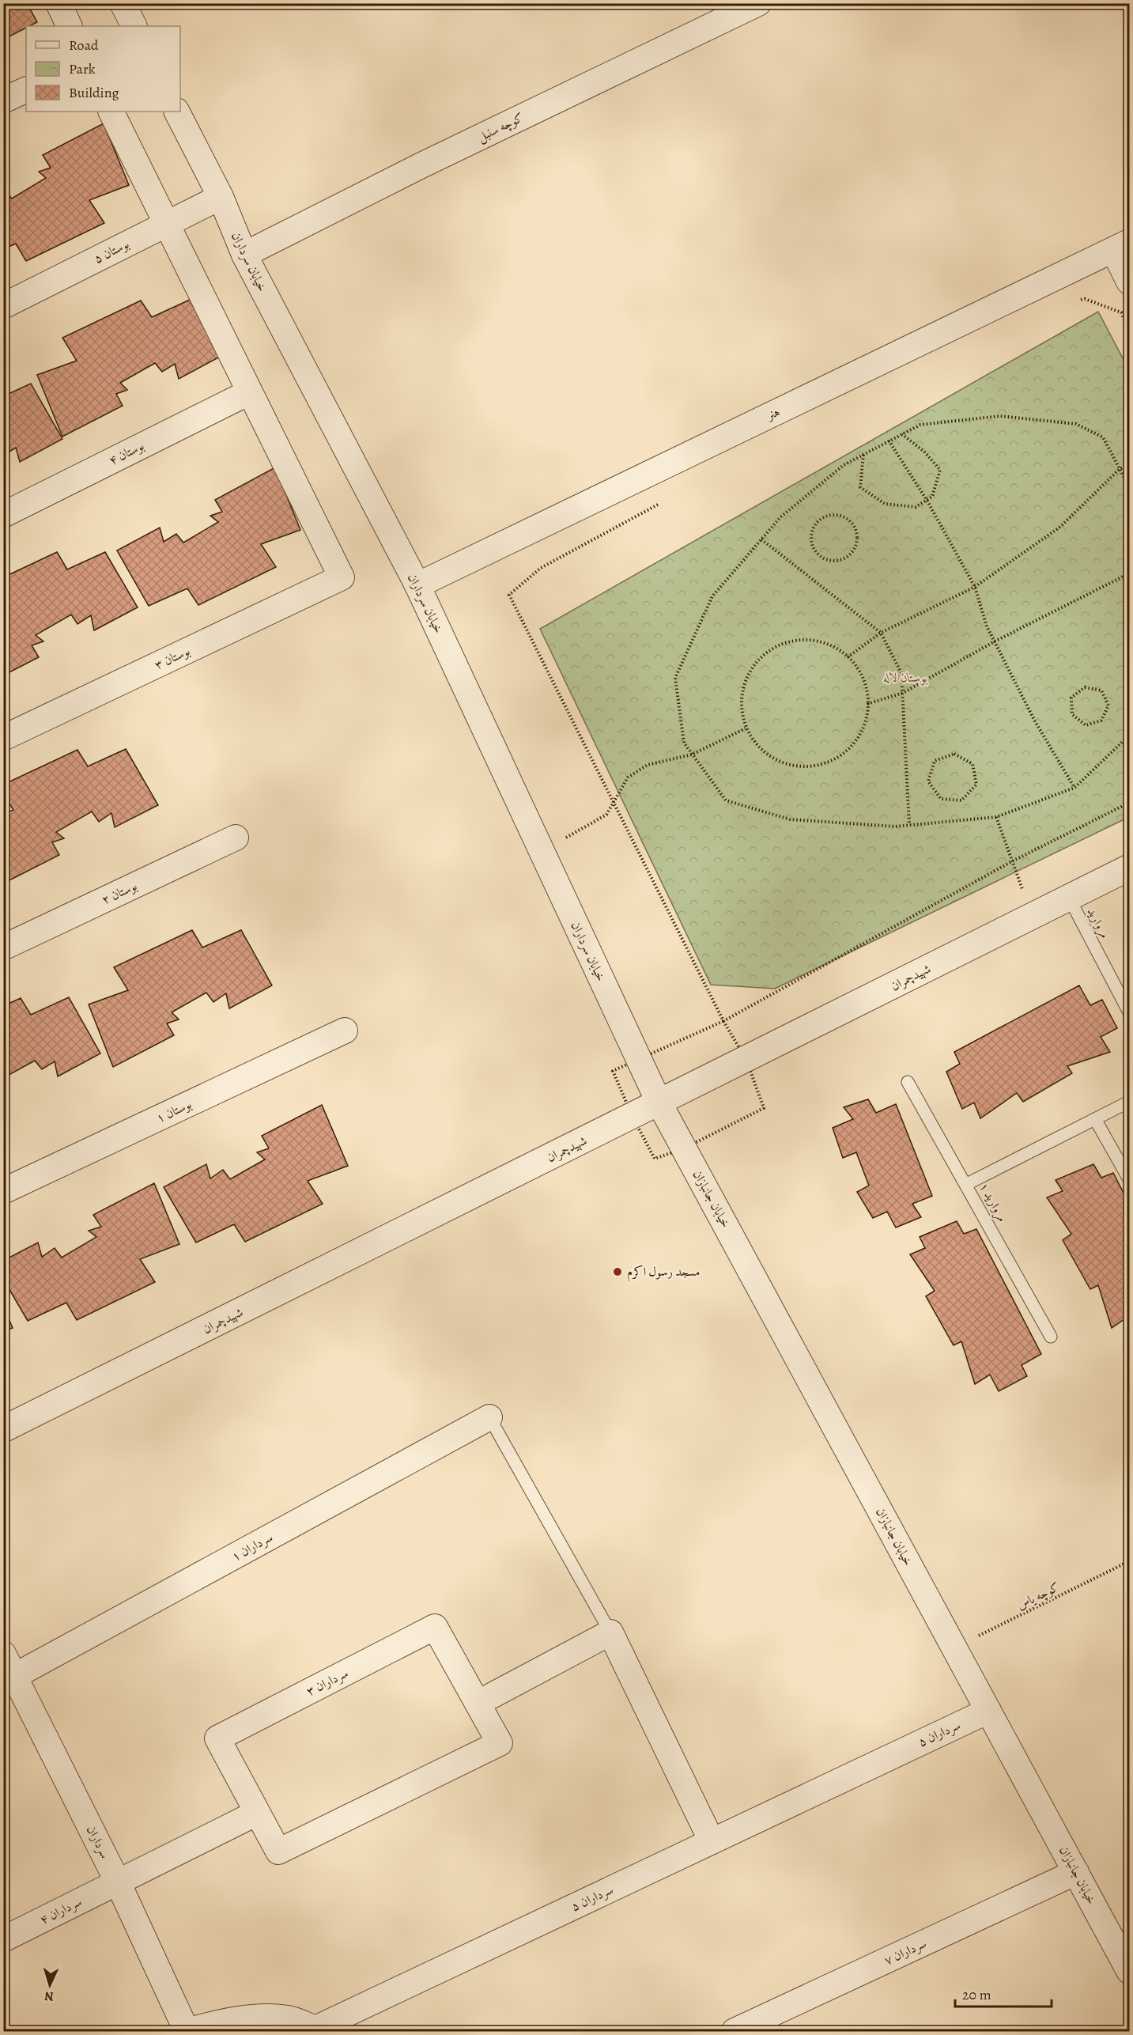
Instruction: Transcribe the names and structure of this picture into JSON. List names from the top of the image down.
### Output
{
  "streets": {
    "street": [
      "کوچه سنبل",
      "بوستان ۵",
      "خیابان سرداران",
      "هنر",
      "بوستان ۴",
      "بوستان ۳",
      "بوستان ۲",
      "شهیدچمران",
      "بوستان ۱",
      "خیابان جانبازان",
      "سرداران ۱",
      "سرداران ۳",
      "سرداران ۵",
      "سرداران",
      "سرداران ۴",
      "سرداران ۷"
    ],
    "lane": ["مروارید", "مروارید ۱"],
    "path": ["کوچه یاس"]
  },
  "crossings": [
    ["کوچه سنبل", "خیابان سرداران"],
    ["بوستان ۵", "خیابان سرداران"],
    ["خیابان سرداران", "هنر"],
    ["خیابان سرداران", "شهیدچمران"],
    ["خیابان سرداران", "خیابان جانبازان"],
    ["بوستان ۴", "بوستان ۳"],
    ["مروارید", "شهیدچمران"],
    ["شهیدچمران", "خیابان جانبازان"],
    ["خیابان جانبازان", "کوچه یاس"],
    ["خیابان جانبازان", "سرداران ۵"],
    ["خیابان جانبازان", "سرداران ۷"],
    ["سرداران ۱", "سرداران"],
    ["سرداران ۵", "سرداران"],
    ["سرداران", "سرداران ۴"]
  ],
  "parks": ["بوستان لاله"],
  "places": ["مسجد رسول اکرم"],
  "legend": ["Road", "Park", "Building"],
  "scale_bar": "20 m",
  "north": "bottom"
}
